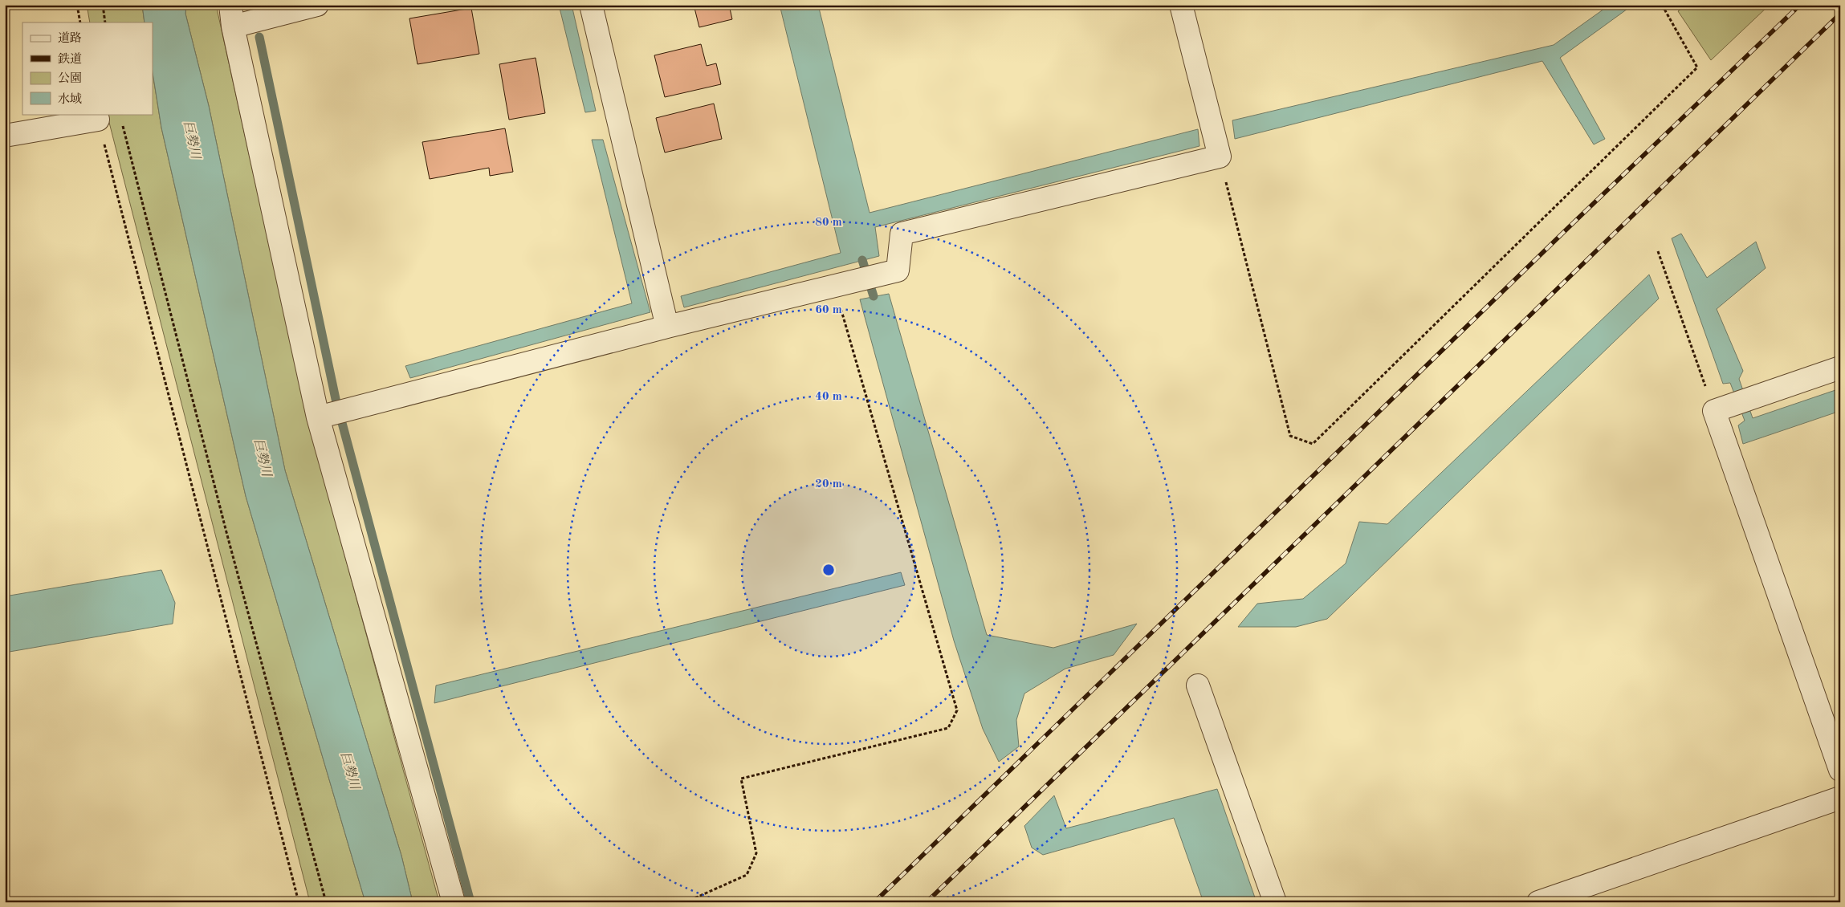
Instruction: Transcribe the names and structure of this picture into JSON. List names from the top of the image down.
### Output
{
  "water": ["巨勢川"],
  "legend": [
    "道路",
    "鉄道",
    "公園",
    "水域"
  ],
  "rings": [
    "80 m",
    "60 m",
    "40 m",
    "20 m"
  ]
}
